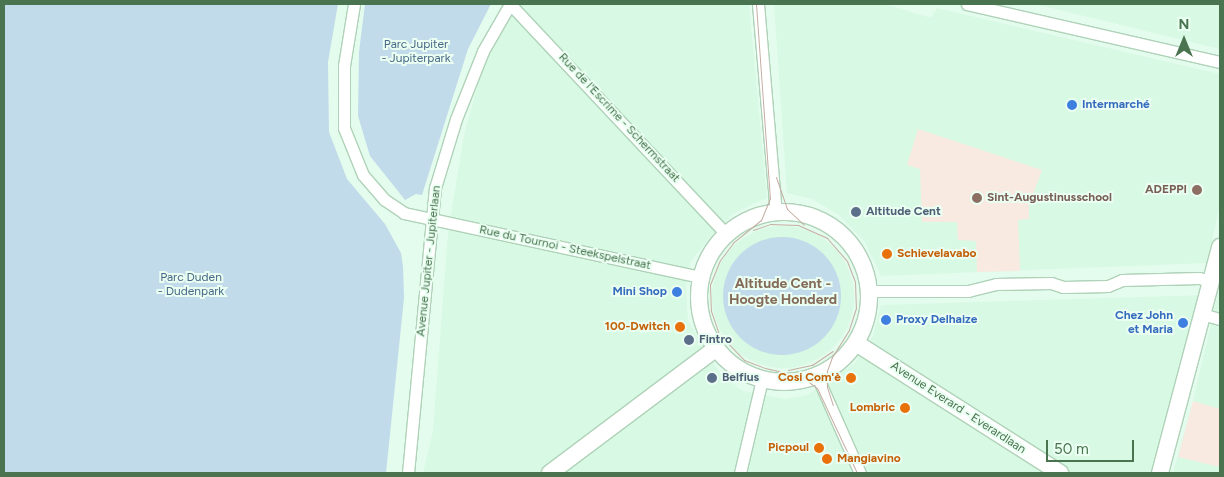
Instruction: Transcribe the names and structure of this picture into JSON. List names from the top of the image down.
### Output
{
  "streets": {
    "street": [
      "Rue de l'Escrime - Schermstraat",
      "Rue du Tournoi - Steekspelstraat",
      "Avenue Jupiter - Jupiterlaan",
      "Avenue Everard - Everardlaan"
    ]
  },
  "crossings": [
    ["Rue de l'Escrime - Schermstraat", "Rue du Tournoi - Steekspelstraat"],
    ["Rue de l'Escrime - Schermstraat", "Avenue Jupiter - Jupiterlaan"],
    ["Rue de l'Escrime - Schermstraat", "Avenue Everard - Everardlaan"],
    ["Rue du Tournoi - Steekspelstraat", "Avenue Jupiter - Jupiterlaan"],
    ["Rue du Tournoi - Steekspelstraat", "Avenue Everard - Everardlaan"]
  ],
  "districts": ["Altitude Cent - Hoogte Honderd"],
  "parks": ["Parc Jupiter - Jupiterpark", "Parc Duden - Dudenpark"],
  "places": [
    "Intermarché",
    "ADEPPI",
    "Sint-Augustinusschool",
    "Altitude Cent",
    "Schievelavabo",
    "Mini Shop",
    "Proxy Delhaize",
    "Chez John et Maria",
    "100-Dwitch",
    "Fintro",
    "Belfius",
    "Cosi Com'è",
    "Lombric",
    "Picpoul",
    "Mangiavino"
  ],
  "scale_bar": "50 m",
  "north": "top"
}
